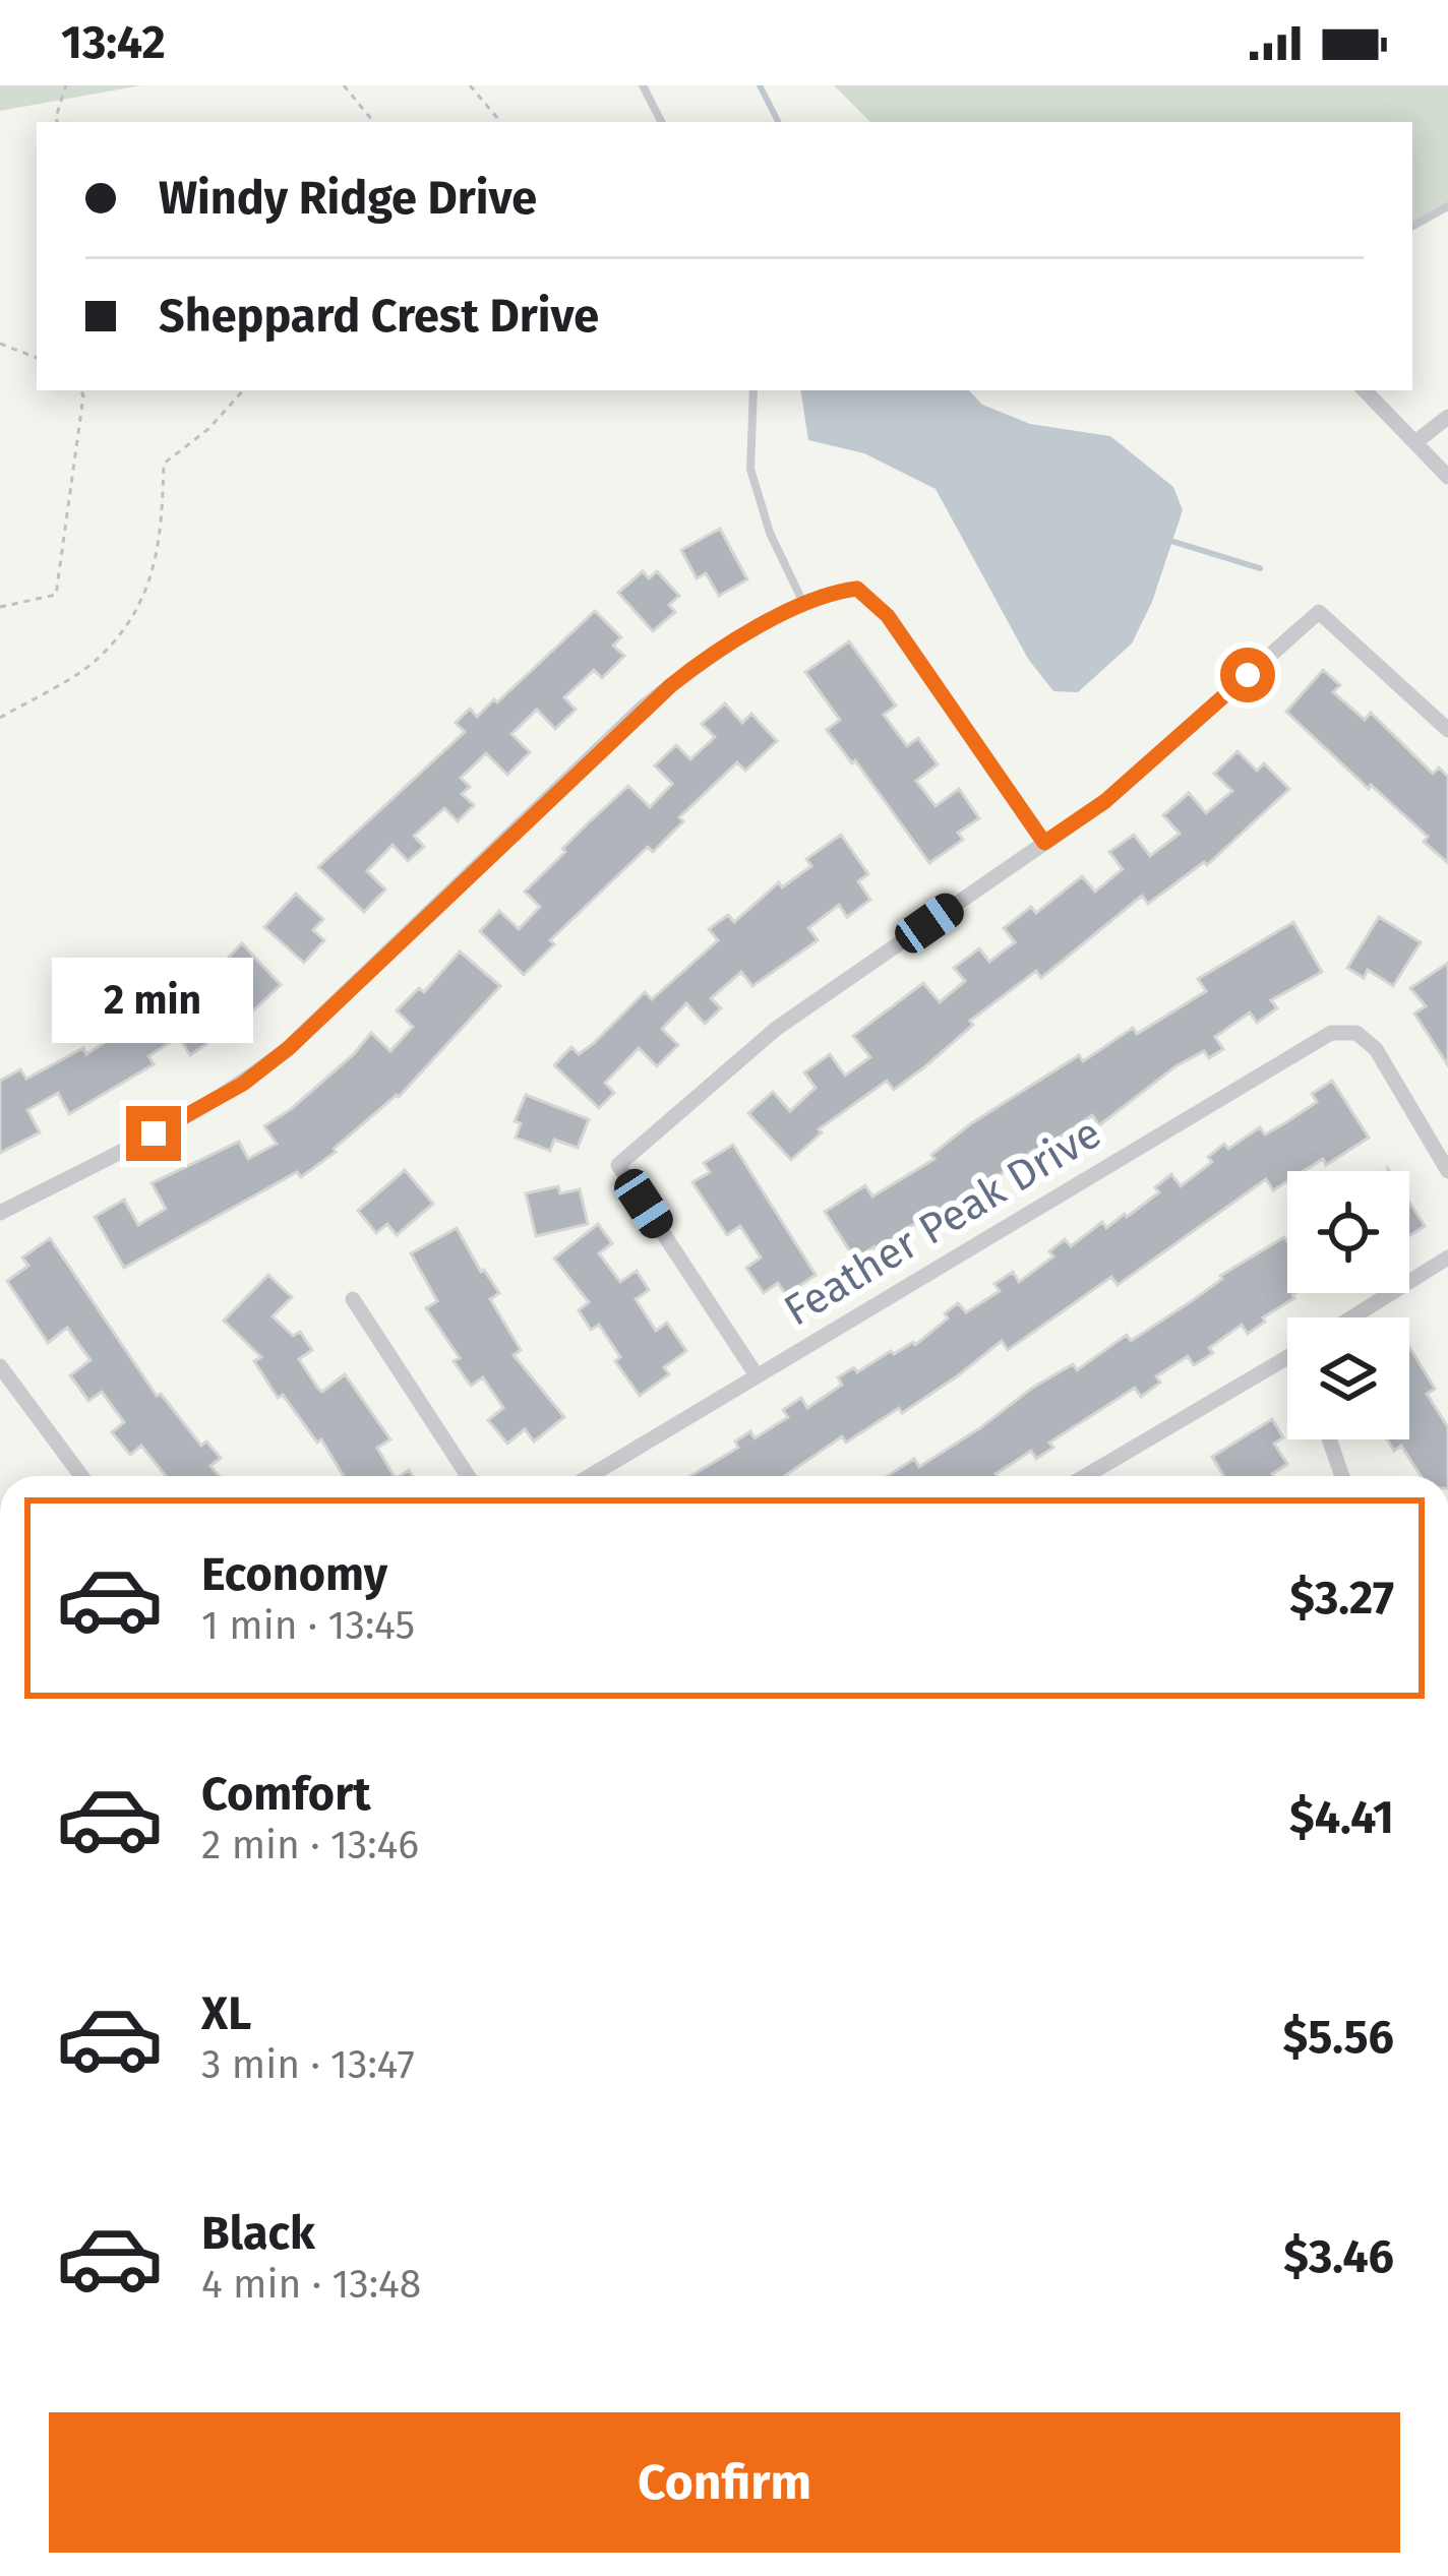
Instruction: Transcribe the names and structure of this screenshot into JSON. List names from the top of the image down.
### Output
{
  "streets": {
    "street": ["Feather Peak Drive"]
  },
  "page": {
    "status": "13:42",
    "banner": ["Windy Ridge Drive", "Sheppard Crest Drive"],
    "bubble": "2 min",
    "list": [
      {
        "name": "Economy",
        "note": "1 min · 13:45",
        "value": "$3.27"
      },
      {
        "name": "Comfort",
        "note": "2 min · 13:46",
        "value": "$4.41"
      },
      {
        "name": "XL",
        "note": "3 min · 13:47",
        "value": "$5.56"
      },
      {
        "name": "Black",
        "note": "4 min · 13:48",
        "value": "$3.46"
      }
    ],
    "buttons": "Confirm"
  }
}
